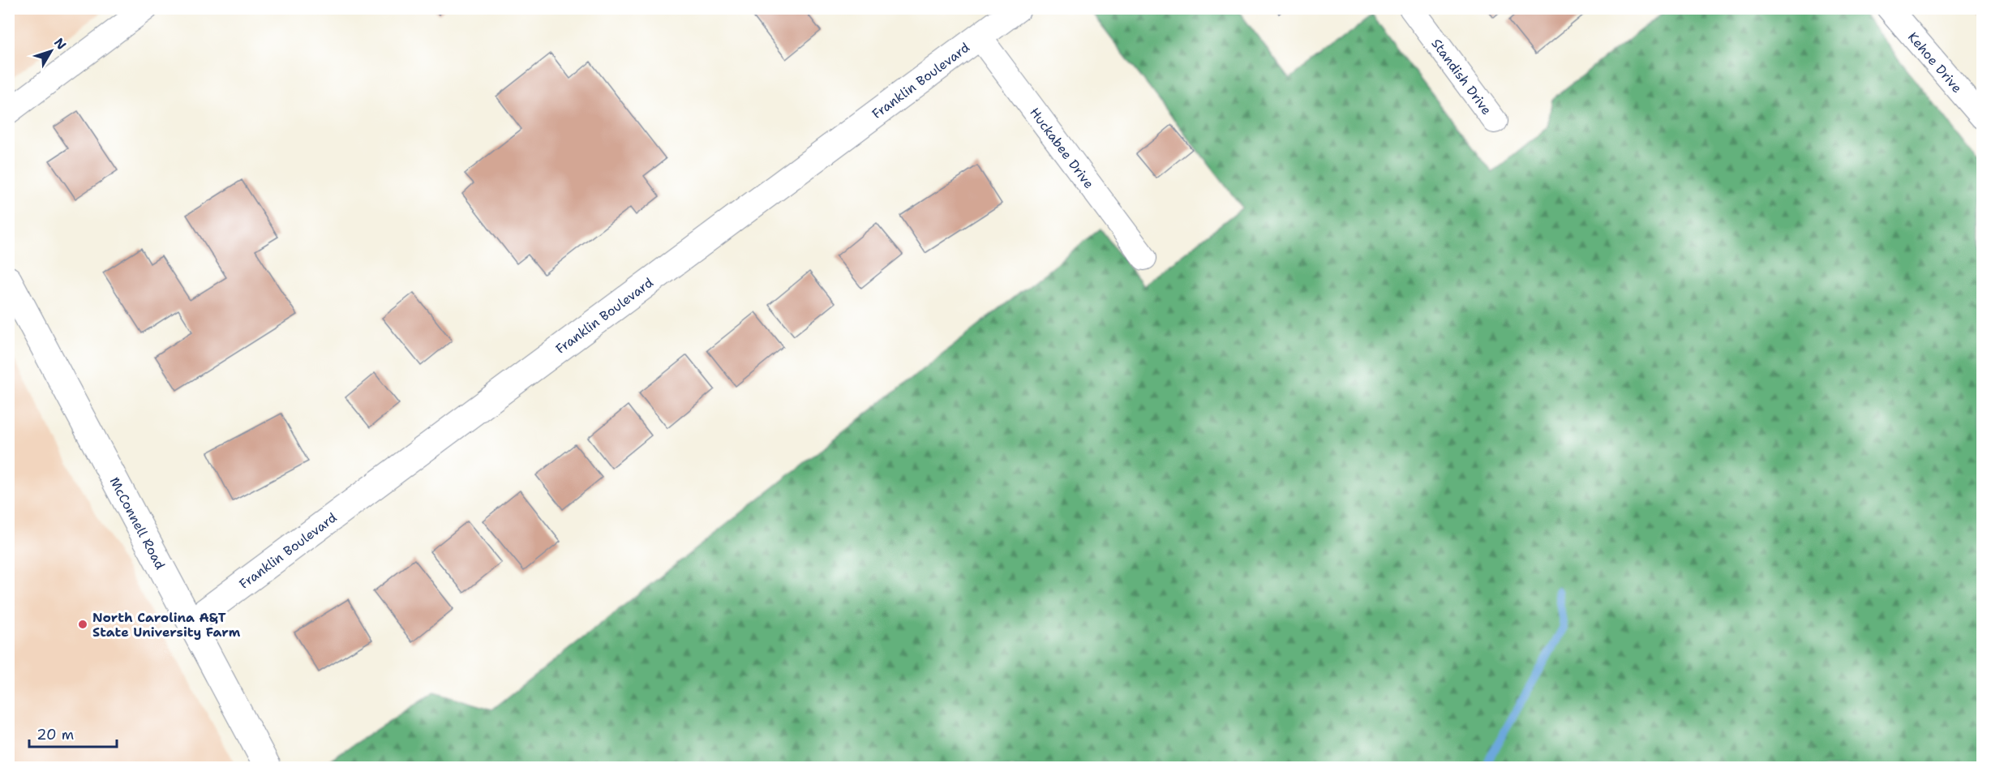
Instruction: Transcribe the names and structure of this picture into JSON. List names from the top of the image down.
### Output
{
  "streets": {
    "street": [
      "Kehoe Drive",
      "Standish Drive",
      "Franklin Boulevard",
      "Huckabee Drive",
      "McConnell Road"
    ]
  },
  "crossings": [
    ["Franklin Boulevard", "Huckabee Drive"],
    ["Franklin Boulevard", "McConnell Road"]
  ],
  "places": ["North Carolina A&T State University Farm"],
  "scale_bar": "20 m",
  "north": "top right"
}
